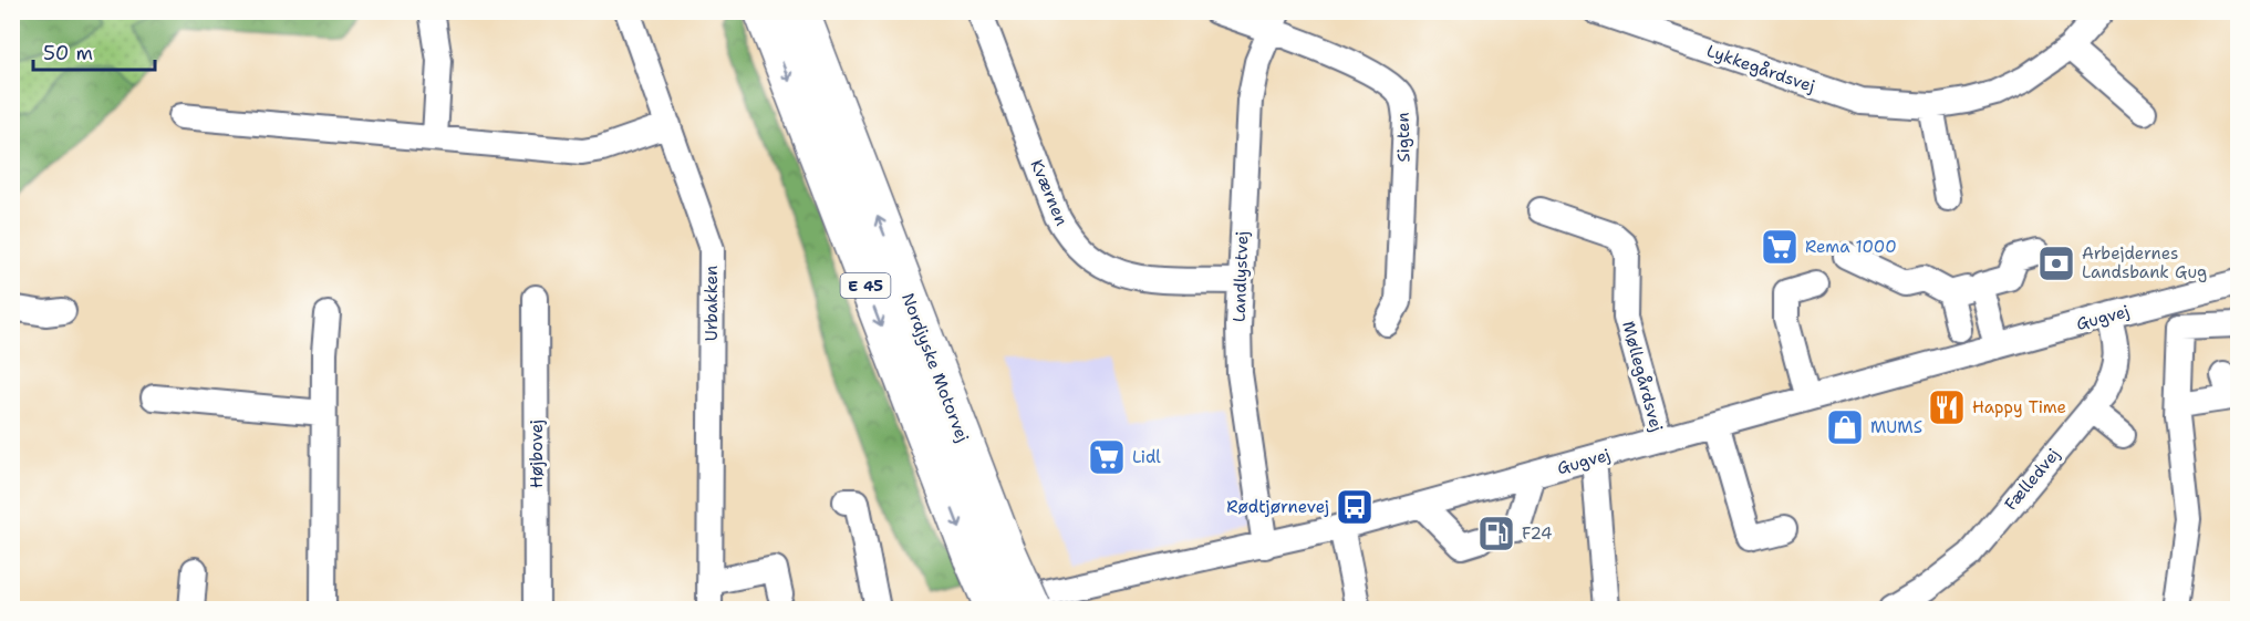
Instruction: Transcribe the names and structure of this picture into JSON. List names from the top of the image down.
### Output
{
  "streets": {
    "highway": ["E 45", "Nordjyske Motorvej"],
    "street": [
      "Lykkegårdsvej",
      "Sigten",
      "Kværnen",
      "Landlystvej",
      "Urbakken",
      "Gugvej",
      "Møllegårdsvej",
      "Højbovej",
      "Fælledvej"
    ]
  },
  "crossings": [
    ["Sigten", "Landlystvej"],
    ["Kværnen", "Landlystvej"],
    ["Landlystvej", "Gugvej"],
    ["Gugvej", "Møllegårdsvej"],
    ["Gugvej", "Fælledvej"]
  ],
  "places": {
    "supermarket": ["Rema 1000", "Lidl"],
    "bank": ["Arbejdernes Landsbank Gug"],
    "restaurant": ["Happy Time"],
    "shop": ["MUMS"],
    "bus stop": ["Rødtjørnevej"],
    "fuel station": ["F24"]
  },
  "scale_bar": "50 m"
}
